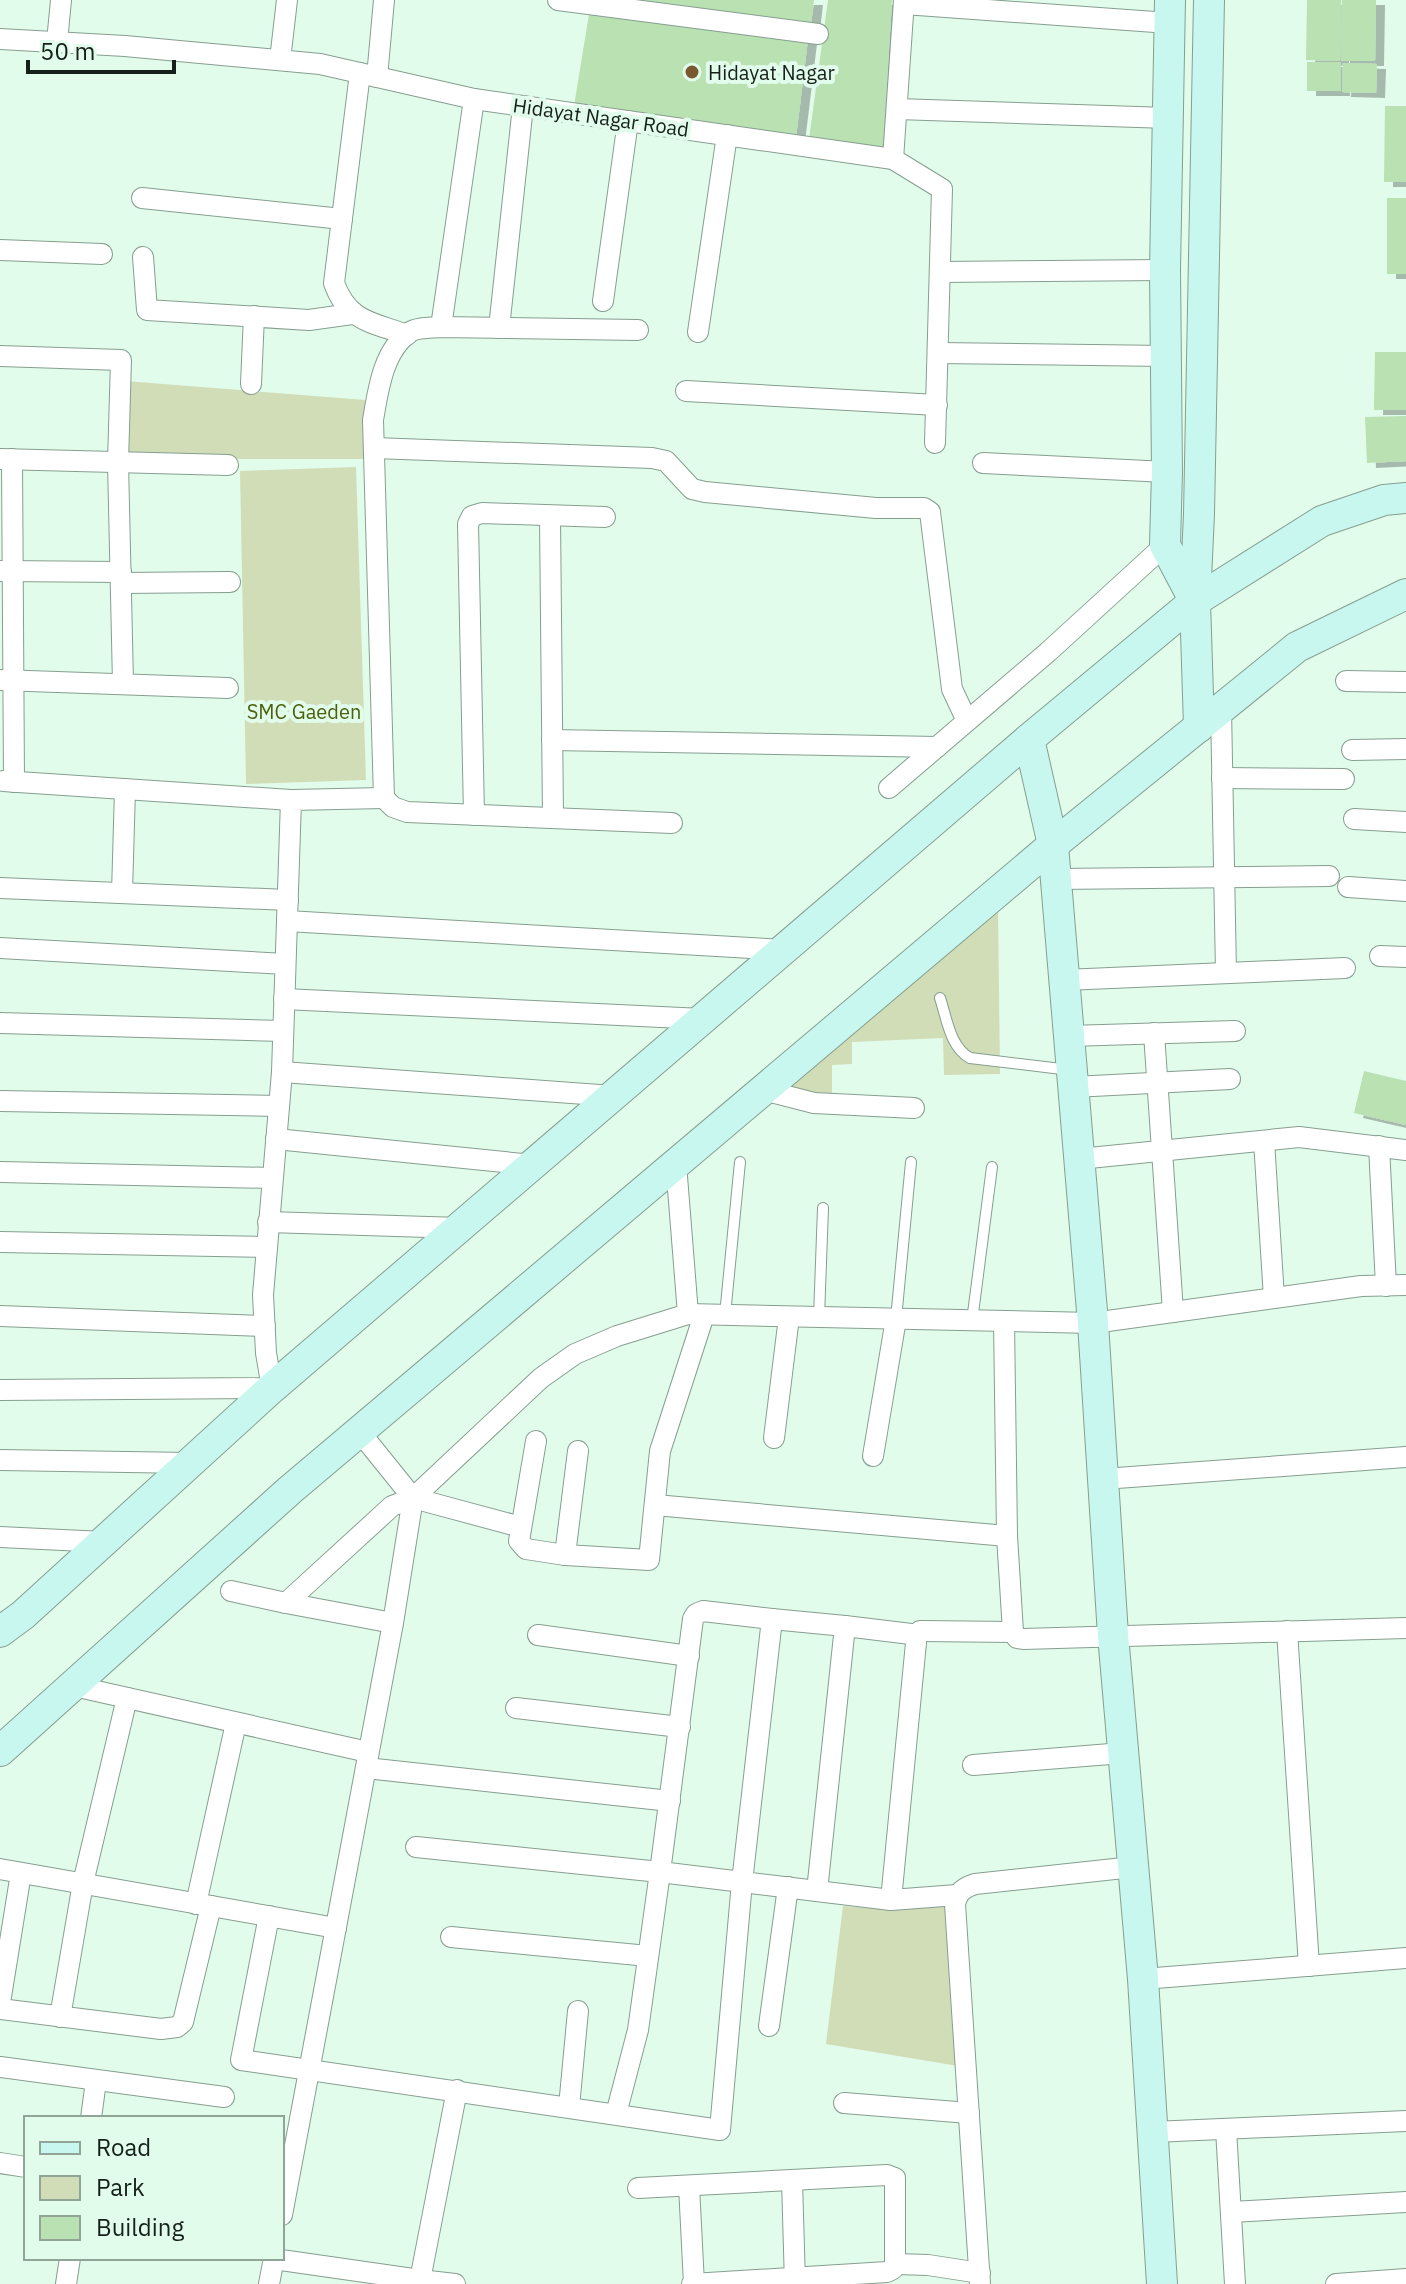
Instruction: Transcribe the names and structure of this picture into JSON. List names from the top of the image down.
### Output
{
  "streets": {
    "street": ["Hidayat Nagar Road"]
  },
  "parks": ["SMC Gaeden"],
  "places": ["Hidayat Nagar"],
  "legend": ["Road", "Park", "Building"],
  "scale_bar": "50 m"
}
